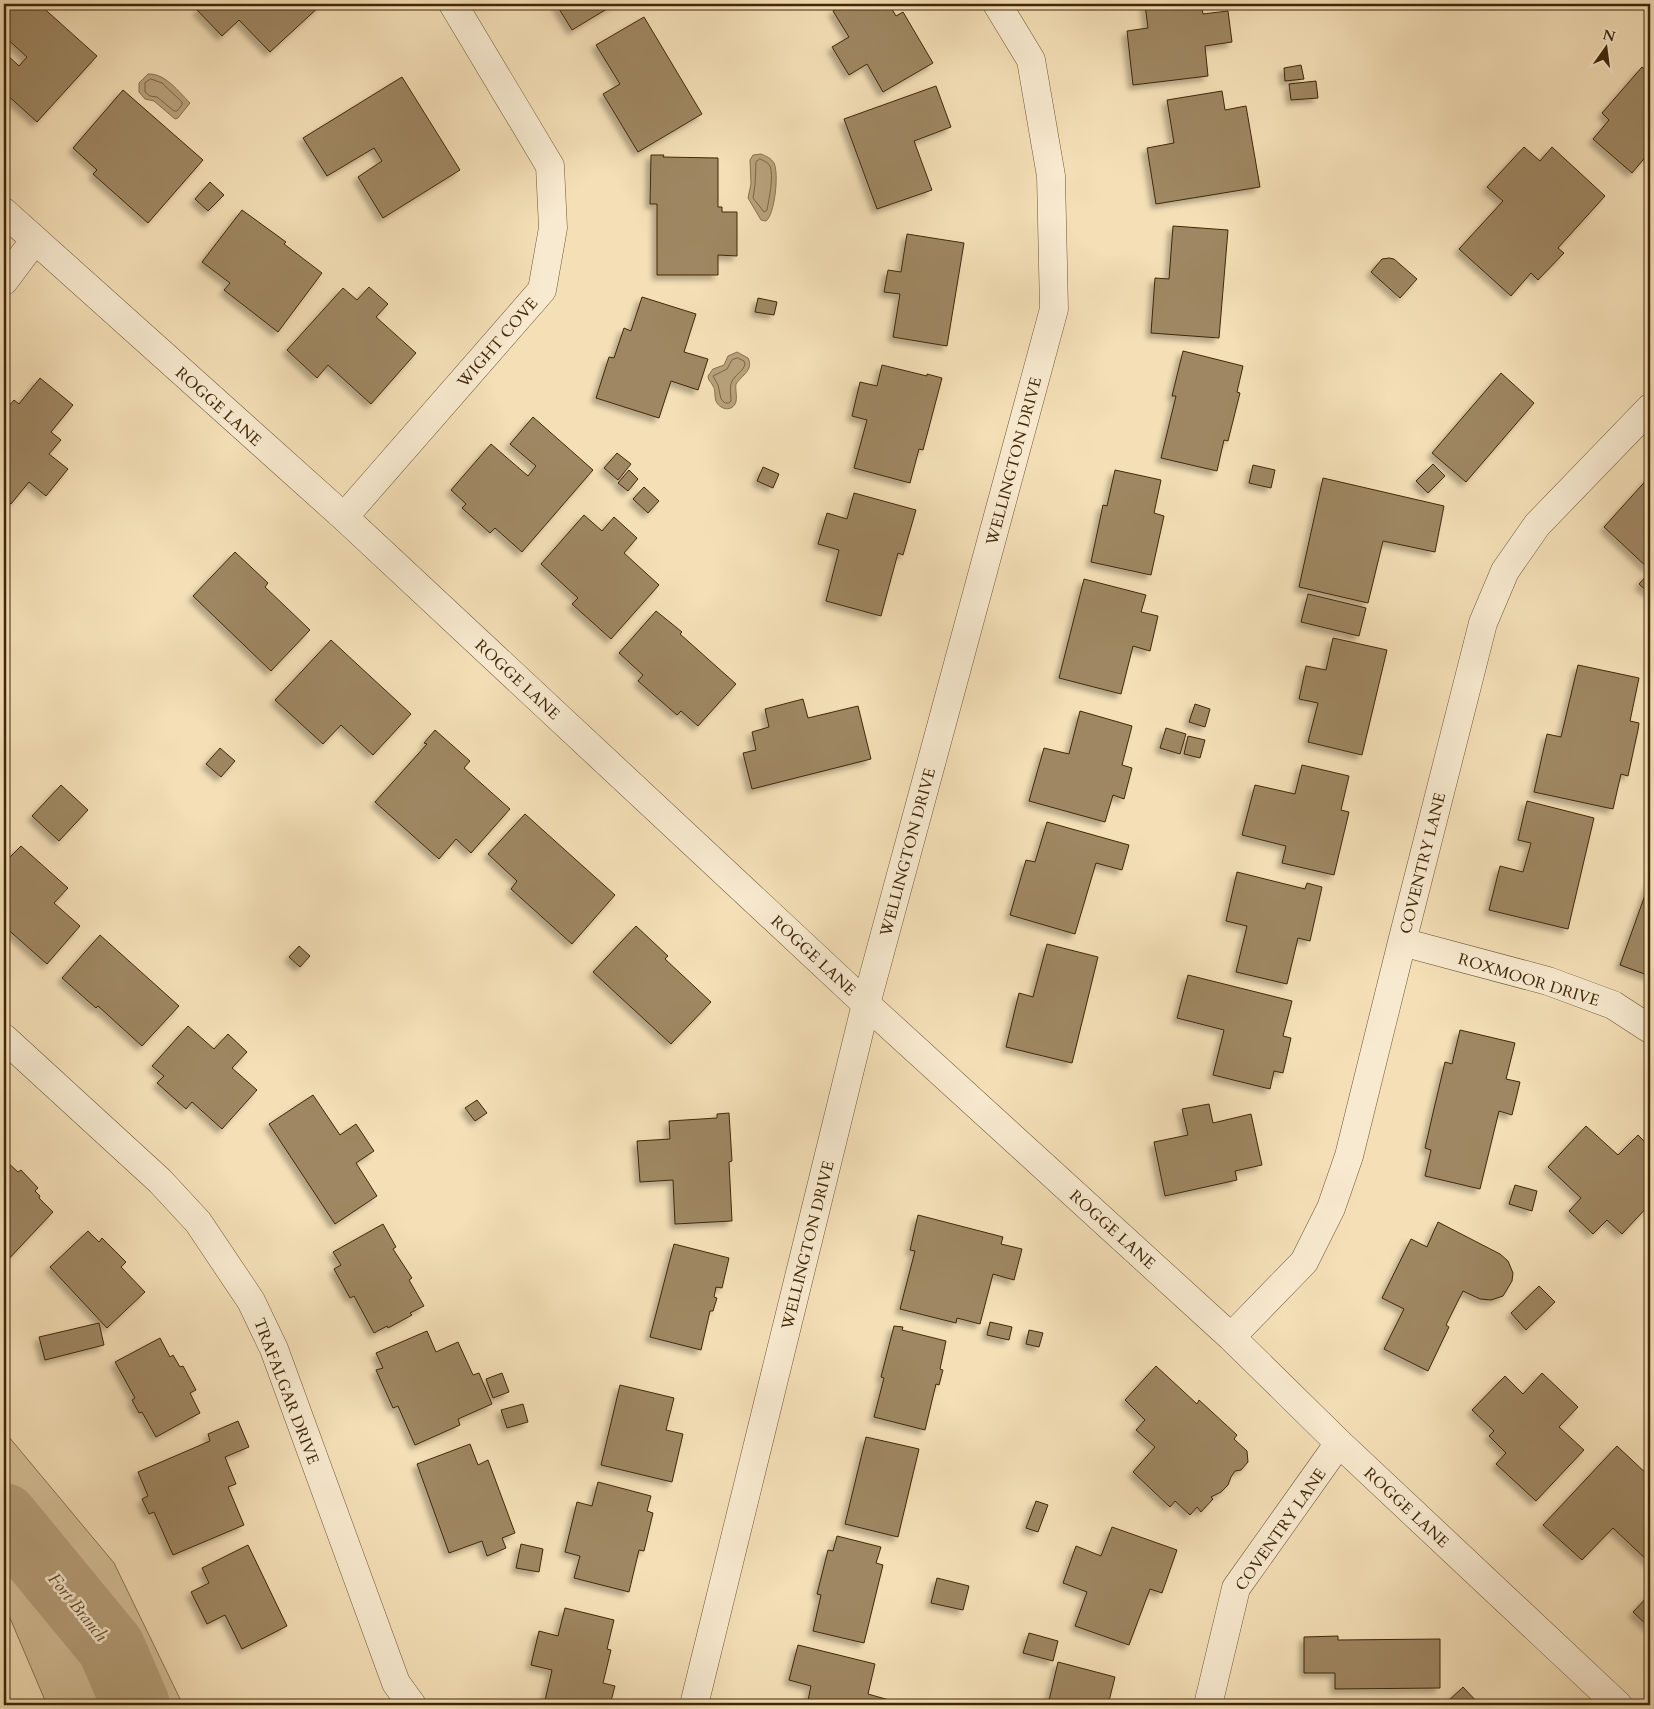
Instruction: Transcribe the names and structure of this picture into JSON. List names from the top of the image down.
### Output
{
  "streets": {
    "street": [
      "WIGHT COVE",
      "ROGGE LANE",
      "WELLINGTON DRIVE",
      "COVENTRY LANE",
      "ROXMOOR DRIVE",
      "TRAFALGAR DRIVE"
    ]
  },
  "crossings": [
    ["WIGHT COVE", "ROGGE LANE"],
    ["ROGGE LANE", "WELLINGTON DRIVE"],
    ["ROGGE LANE", "COVENTRY LANE"],
    ["COVENTRY LANE", "ROXMOOR DRIVE"]
  ],
  "water": ["Fort Branch"],
  "north": "top"
}
